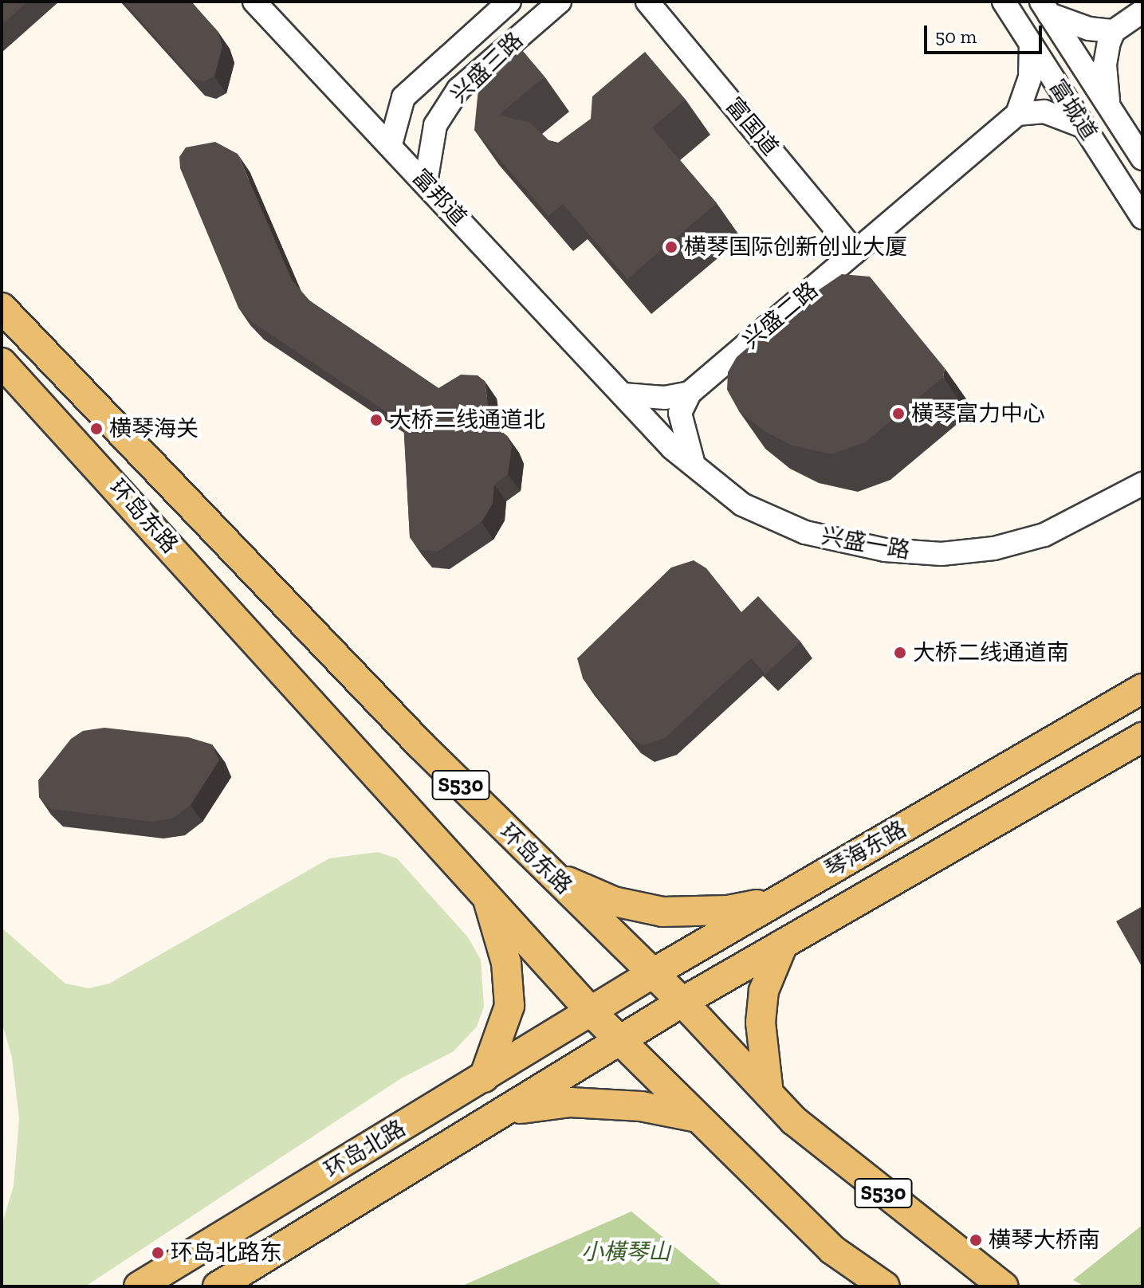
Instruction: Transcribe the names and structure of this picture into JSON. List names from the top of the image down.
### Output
{
  "streets": {
    "main road": [
      "环岛东路",
      "S530",
      "琴海东路",
      "环岛北路"
    ],
    "street": [
      "兴盛三路",
      "富城道",
      "富国道",
      "富邦道",
      "兴盛二路",
      "兴盛一路"
    ]
  },
  "crossings": [
    ["兴盛三路", "富邦道"],
    ["富国道", "兴盛二路"],
    ["富邦道", "兴盛一路"],
    ["环岛东路", "琴海东路"],
    ["环岛东路", "环岛北路"],
    ["琴海东路", "环岛北路"]
  ],
  "parks": ["小橫琴山"],
  "places": [
    "横琴国际创新创业大厦",
    "橫琴富力中心",
    "大桥二线通道北",
    "横琴海关",
    "大桥二线通道南",
    "横琴大桥南",
    "环岛北路东"
  ],
  "scale_bar": "50 m"
}
